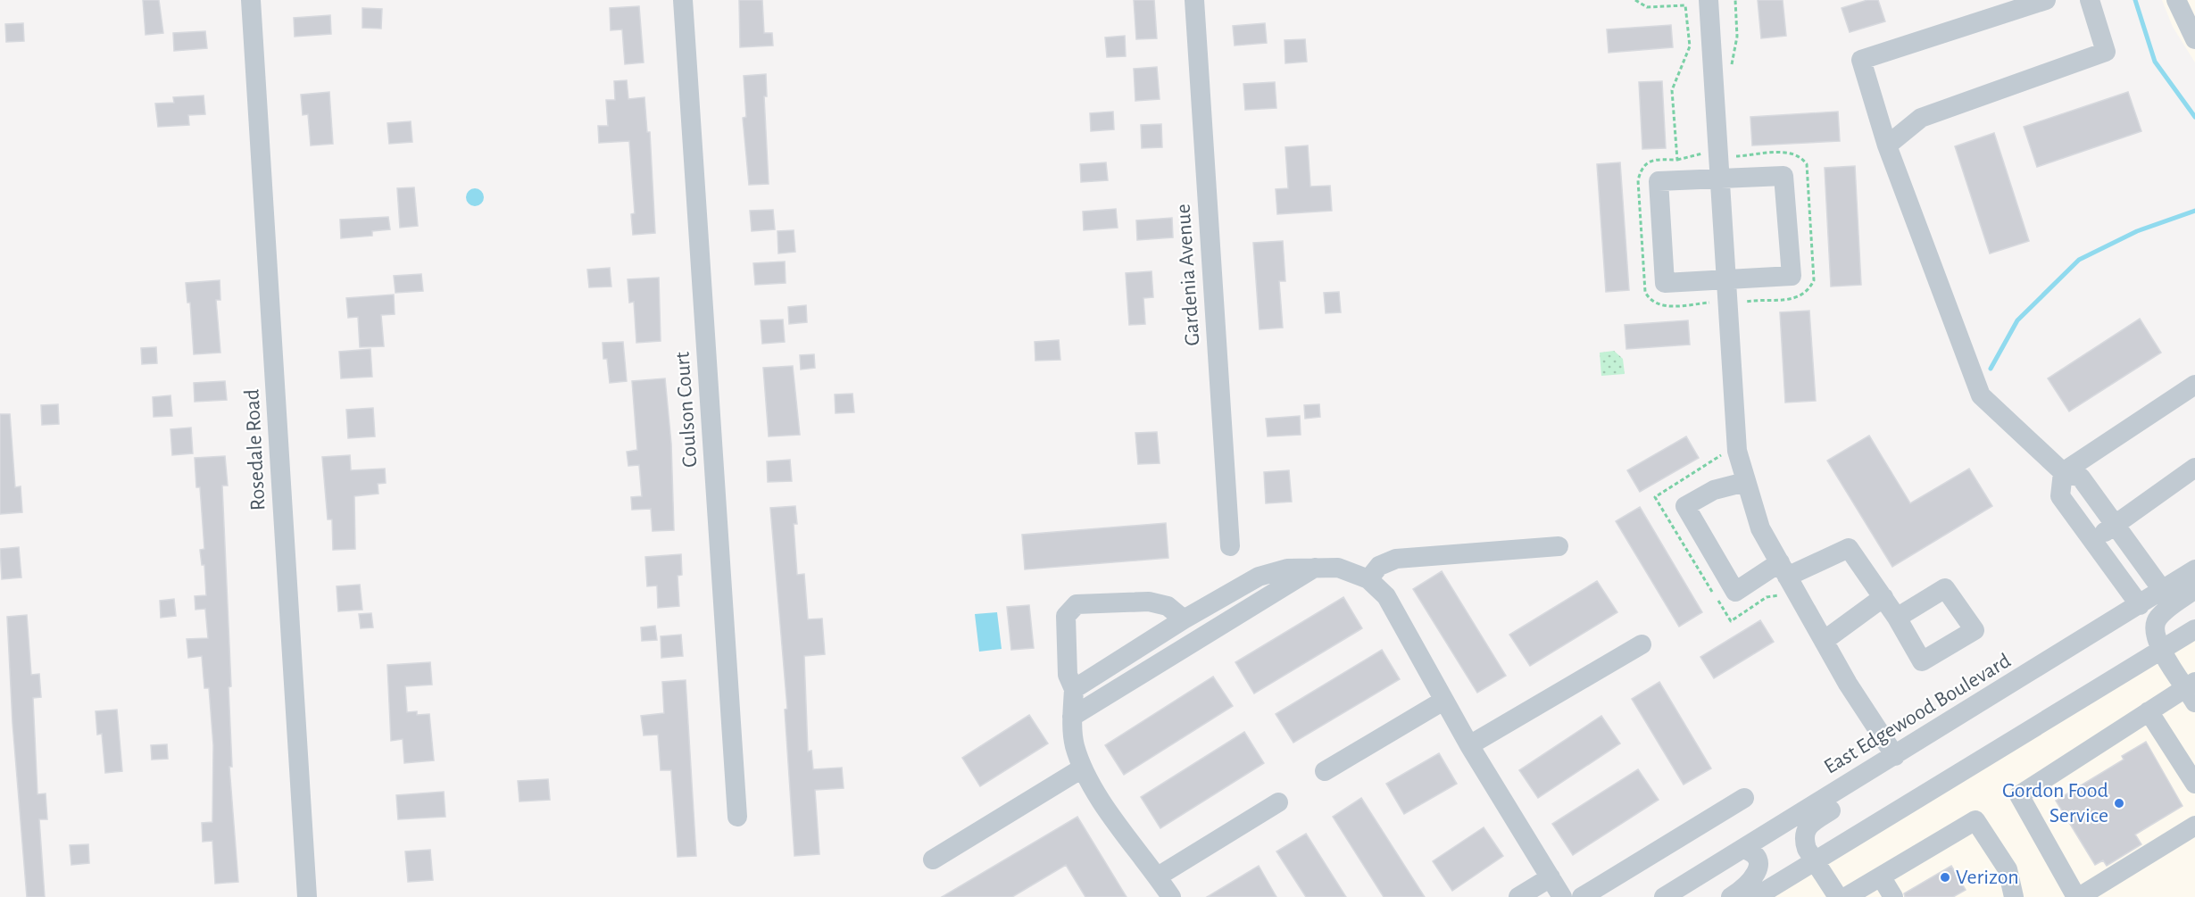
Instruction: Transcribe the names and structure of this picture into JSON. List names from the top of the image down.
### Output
{
  "streets": {
    "street": [
      "Gardenia Avenue",
      "Coulson Court",
      "Rosedale Road",
      "East Edgewood Boulevard"
    ]
  },
  "places": ["Gordon Food Service", "Verizon"]
}
